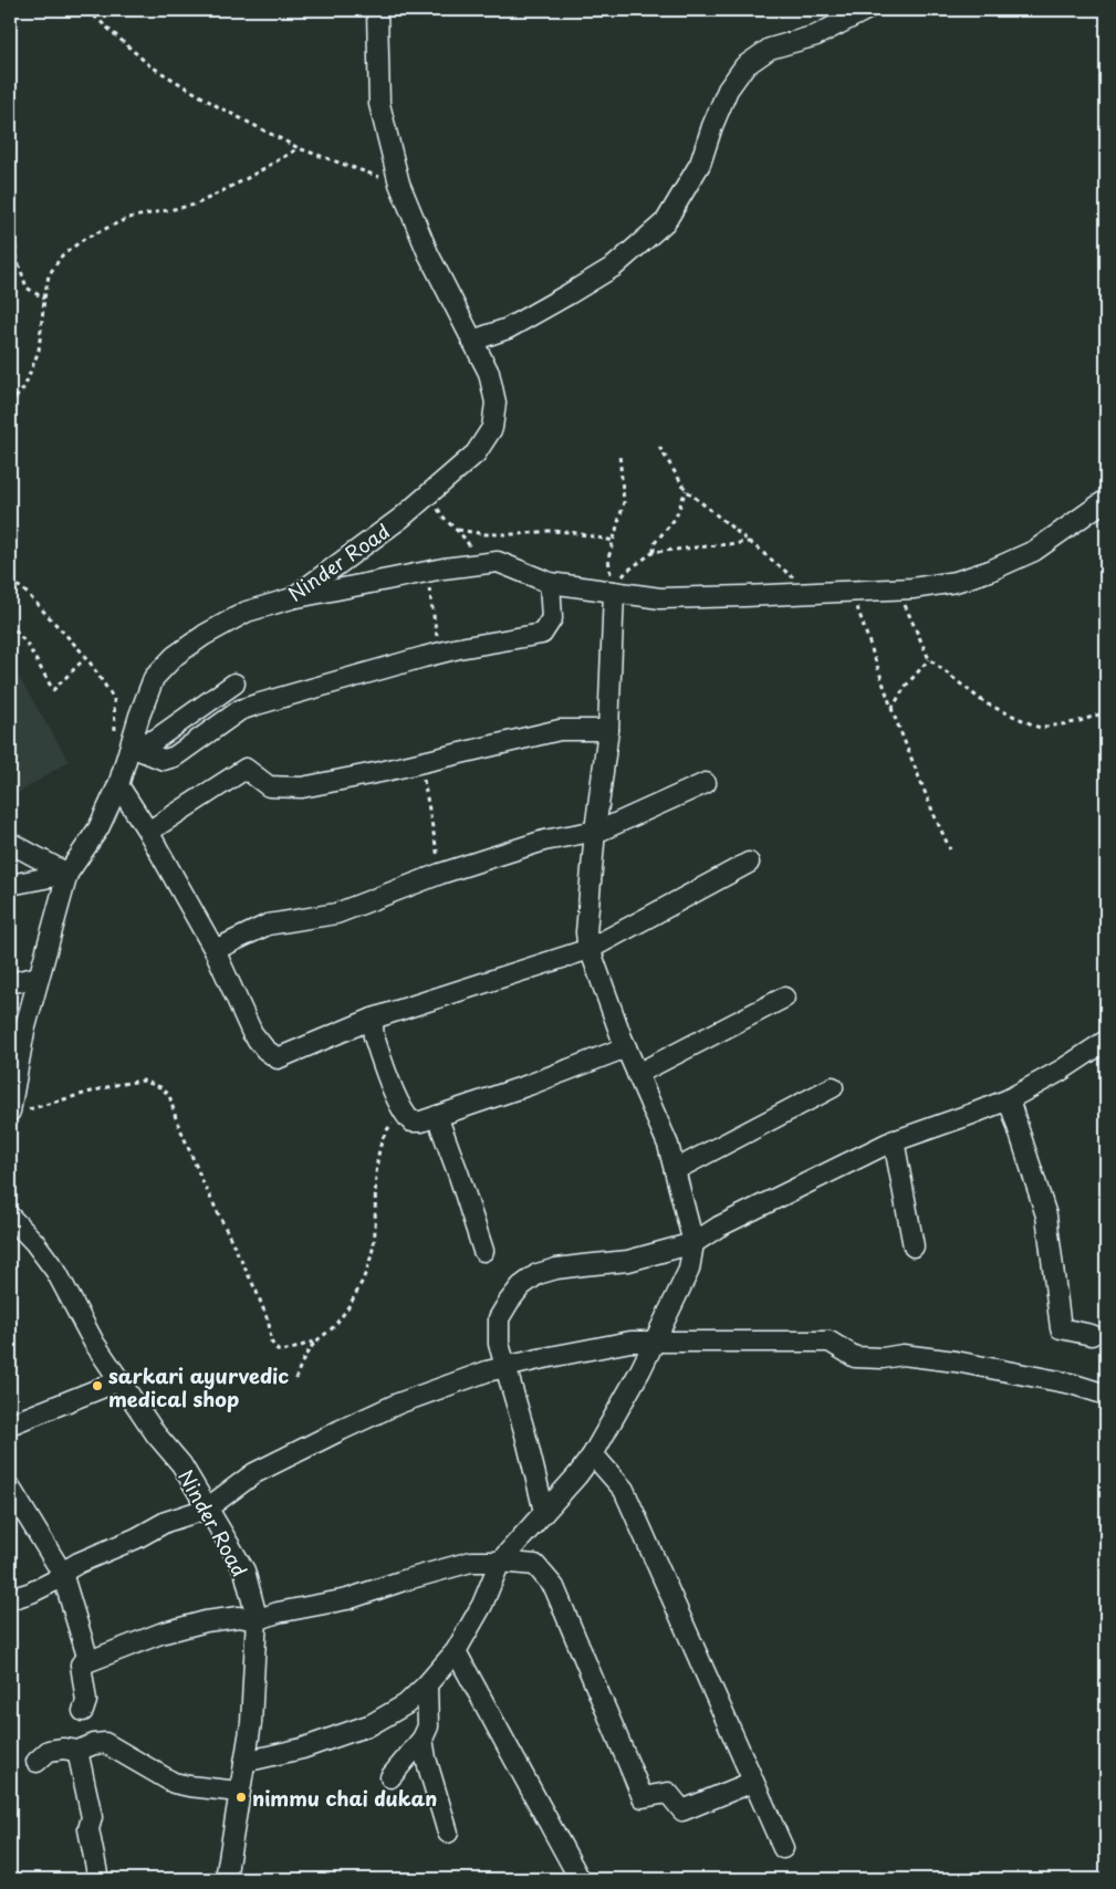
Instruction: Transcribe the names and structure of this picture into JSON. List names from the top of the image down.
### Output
{
  "streets": {
    "street": ["Ninder Road"]
  },
  "places": ["sarkari ayurvedic medical shop", "nimmu chai dukan"]
}
